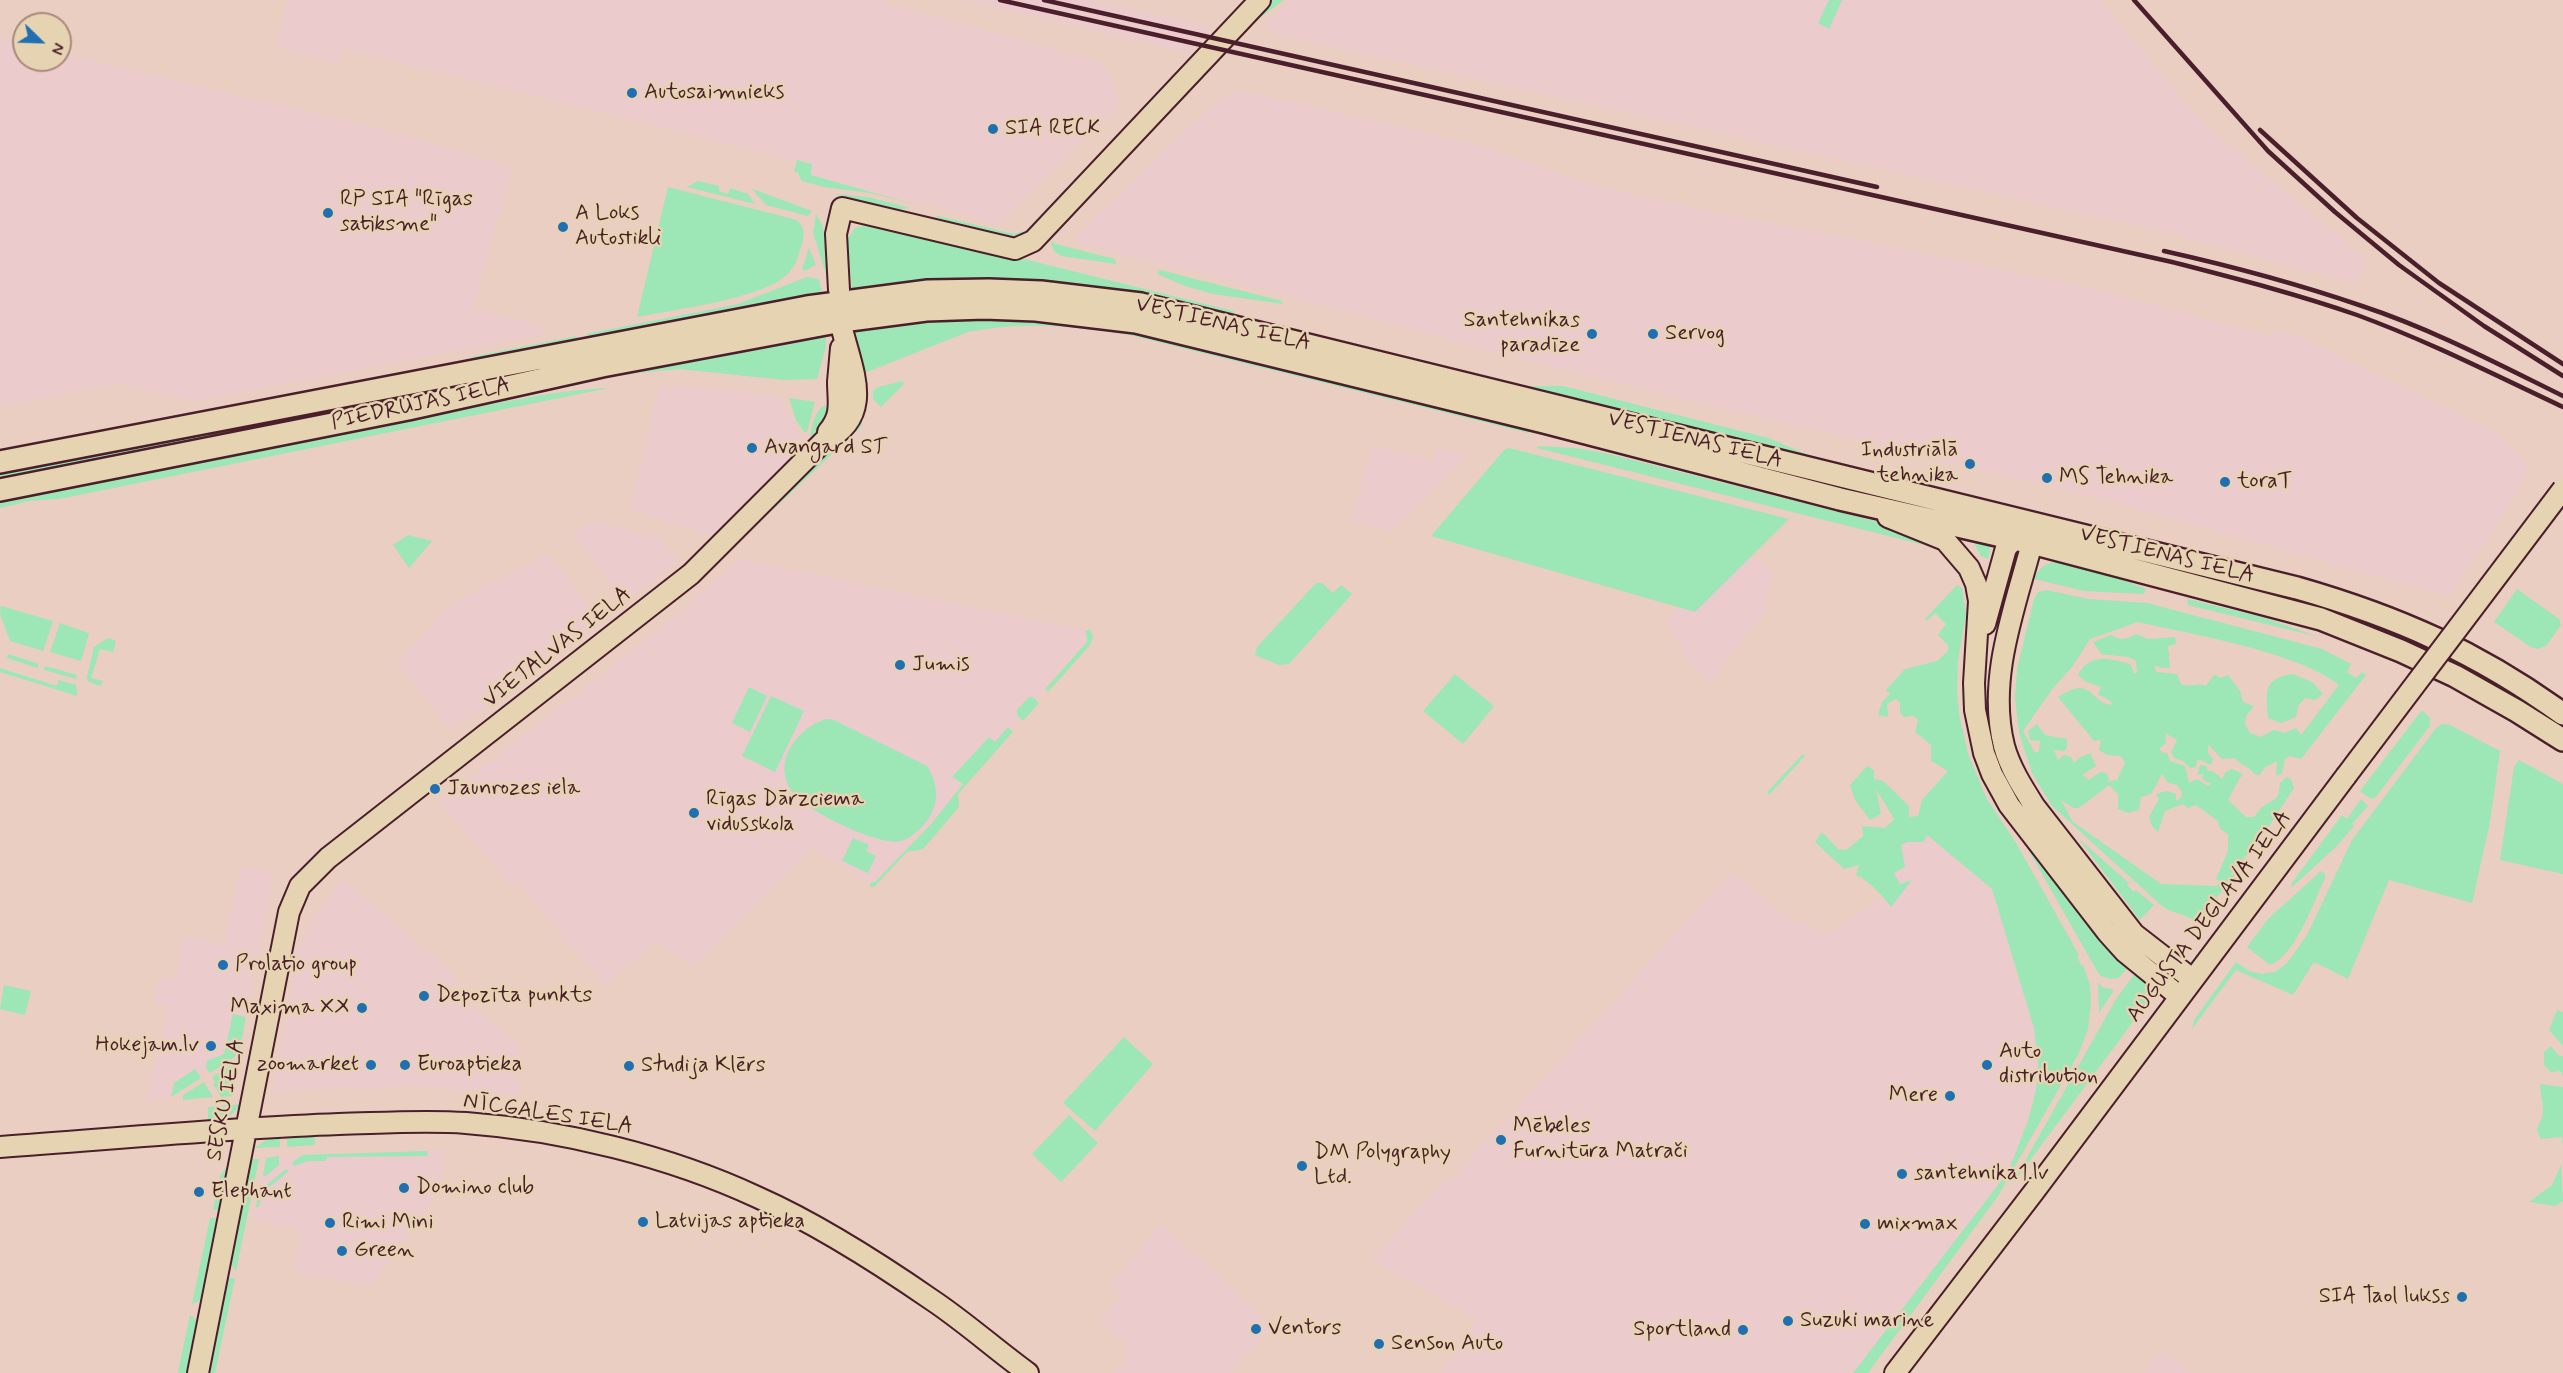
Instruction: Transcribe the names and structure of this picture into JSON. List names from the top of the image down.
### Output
{
  "streets": {
    "main road": ["VESTIENAS IELA", "PIEDRUJAS IELA"],
    "street": [
      "VIETALVAS IELA",
      "AUGUSTA DEGLAVA IELA",
      "SESKU IELA",
      "NĪCGALES IELA"
    ]
  },
  "crossings": [
    ["VESTIENAS IELA", "PIEDRUJAS IELA"],
    ["VIETALVAS IELA", "SESKU IELA"],
    ["SESKU IELA", "NĪCGALES IELA"]
  ],
  "places": [
    "Autosaimnieks",
    "SIA RECK",
    "RP SIA \"Rīgas satiksme\"",
    "A Loks Autostikli",
    "Santehnikas paradīze",
    "Servog",
    "Avangard ST",
    "Industriālā tehnika",
    "MS Tehnika",
    "toraT",
    "Jumis",
    "Jaunrozes iela",
    "Rīgas Dārzciema vidusskola",
    "Prolatio group",
    "Depozīta punkts",
    "Maxima XX",
    "Hokejam.lv",
    "zoomarket",
    "Euroaptieka",
    "Auto distribution",
    "Studija Klērs",
    "Mere",
    "Mēbeles Furnitūra Matrači",
    "DM Polygraphy Ltd.",
    "santehnika1.lv",
    "Domino club",
    "Elephant",
    "Latvijas aptieka",
    "Rimi Mini",
    "mixmax",
    "Green",
    "SIA Taol lukss",
    "Suzuki marine",
    "Ventors",
    "Sportland",
    "Senson Auto"
  ],
  "north": "bottom right"
}
